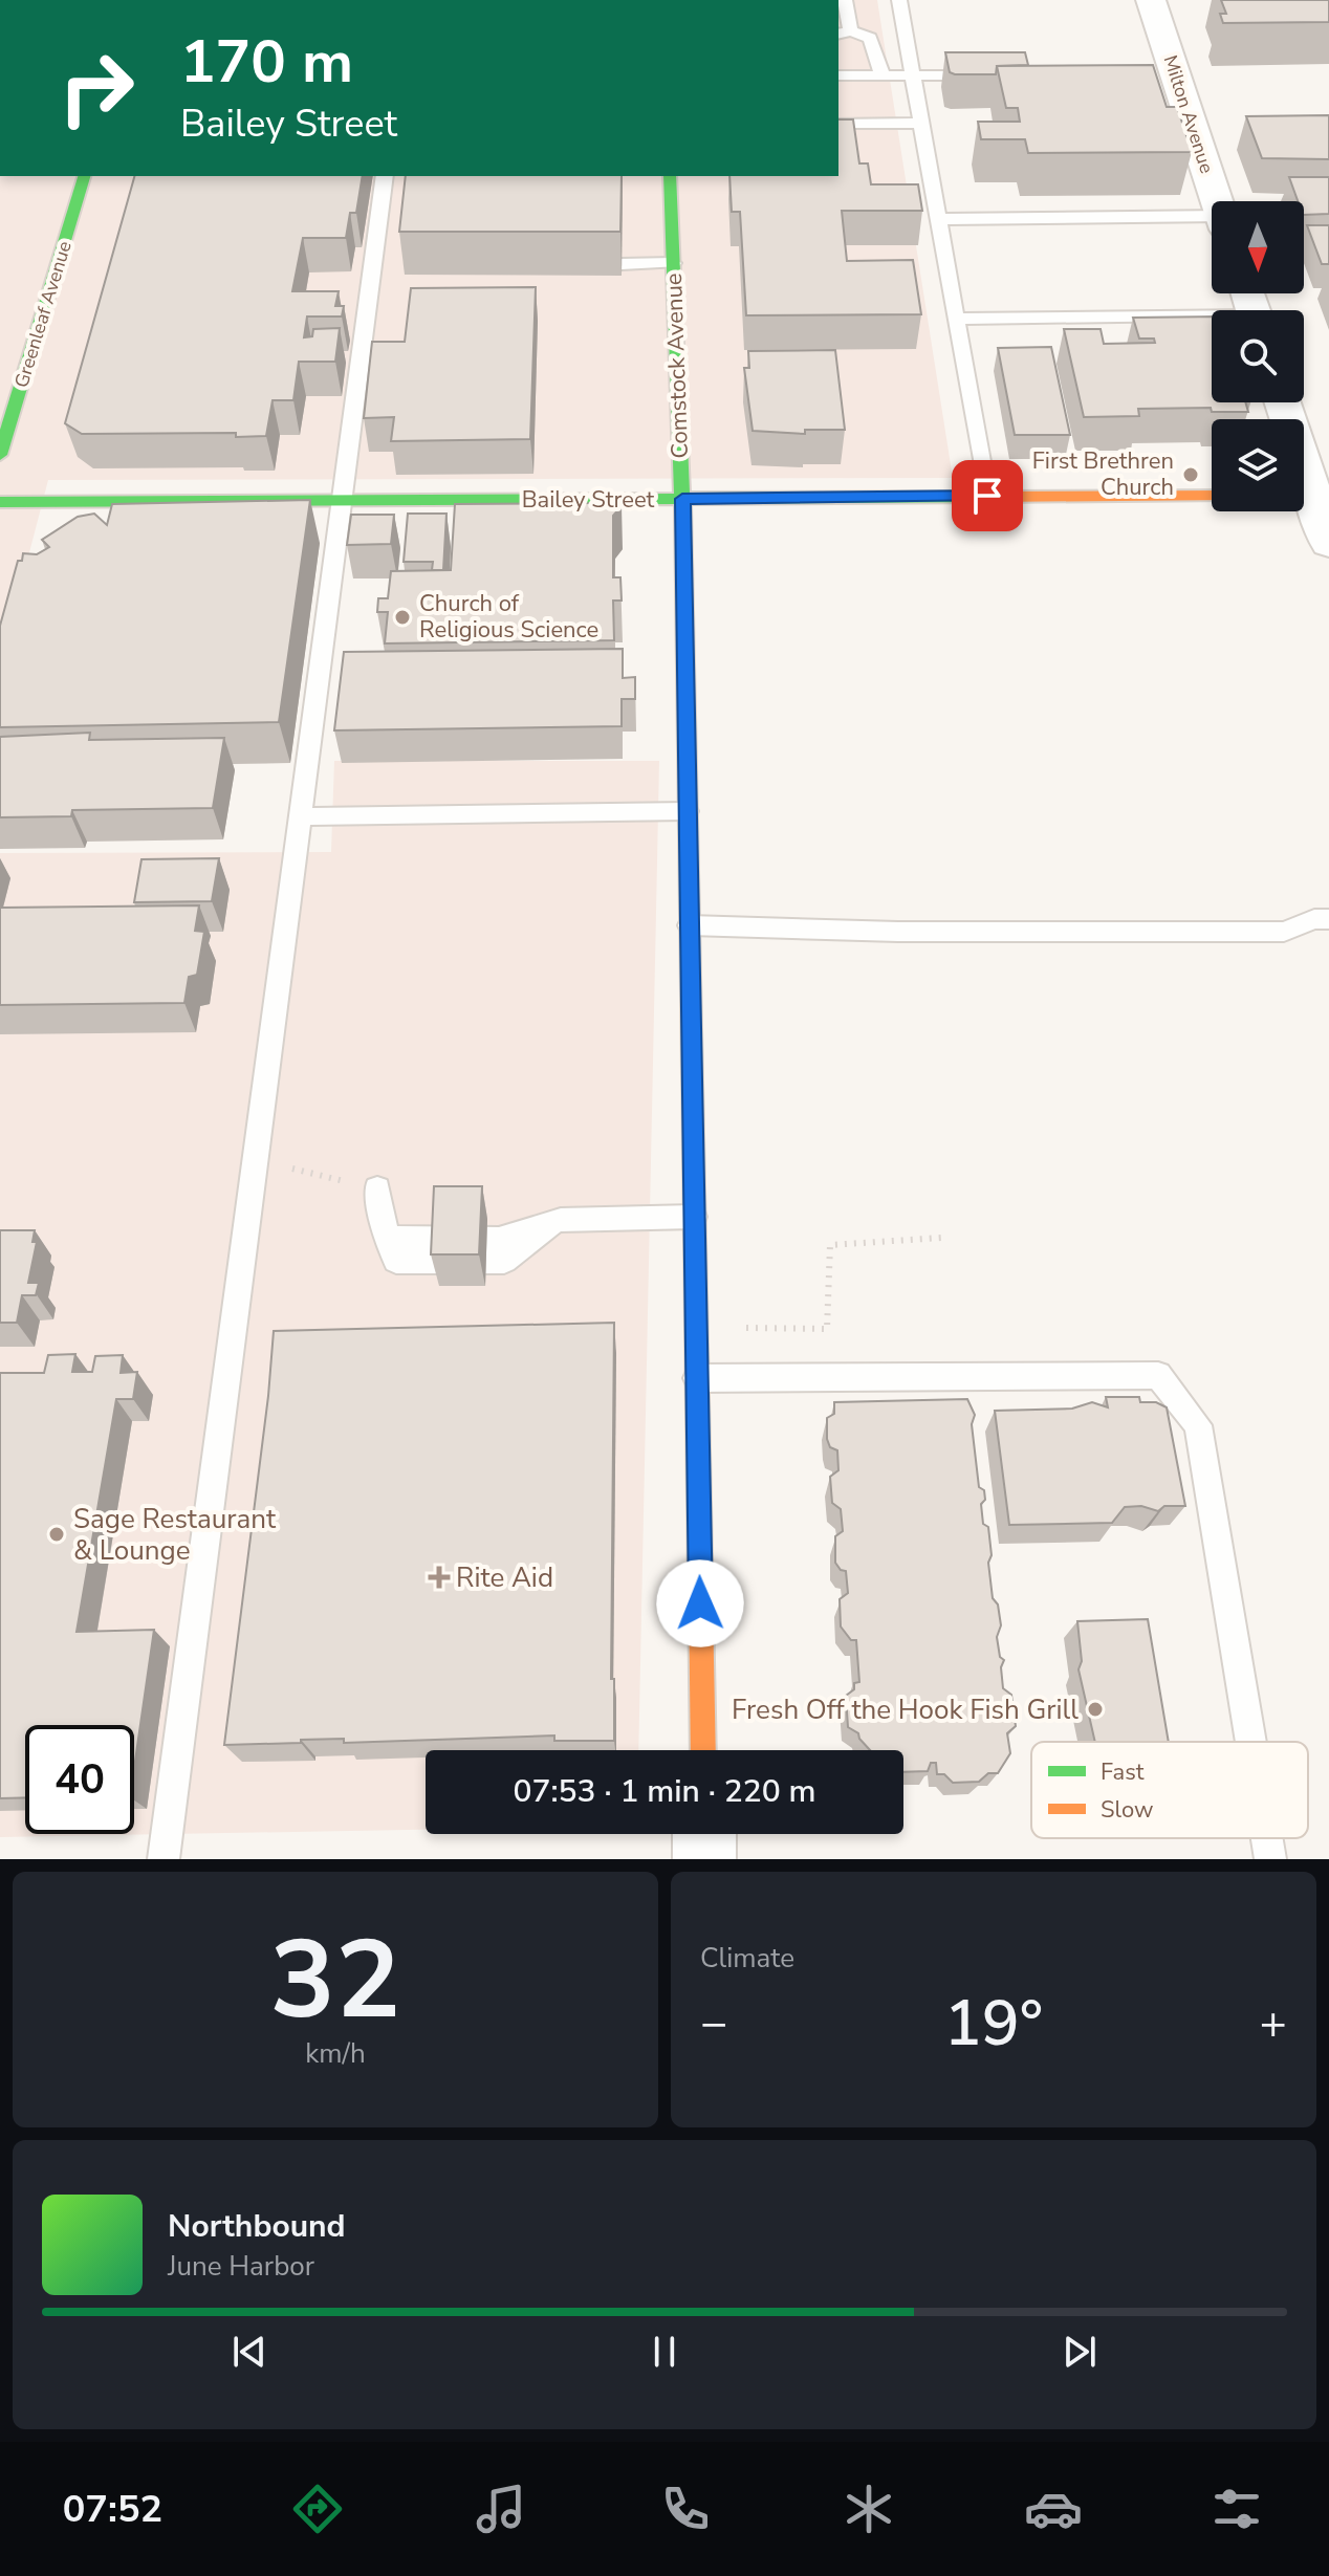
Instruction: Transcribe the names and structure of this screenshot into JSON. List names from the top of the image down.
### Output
{
  "streets": {
    "street": [
      "Milton Avenue",
      "Greenleaf Avenue",
      "Comstock Avenue",
      "Bailey Street"
    ]
  },
  "crossings": [
    ["Comstock Avenue", "Bailey Street"]
  ],
  "places": {
    "other": [
      "First Brethren Church",
      "Church of Religious Science",
      "Sage Restaurant & Lounge",
      "Fresh Off the Hook Fish Grill"
    ],
    "health": ["Rite Aid"]
  },
  "legend": ["Fast", "Slow"],
  "north": "bottom",
  "page": {
    "turn": ["170 m", "Bailey Street"],
    "limit": "40",
    "trip": "07:53 · 1 min · 220 m",
    "tile": [
      ["32", "km/h"],
      "Climate"
    ],
    "heat": ["−", "19°", "+"],
    "song": ["Northbound", "June Harbor"],
    "tabs": "07:52"
  }
}
